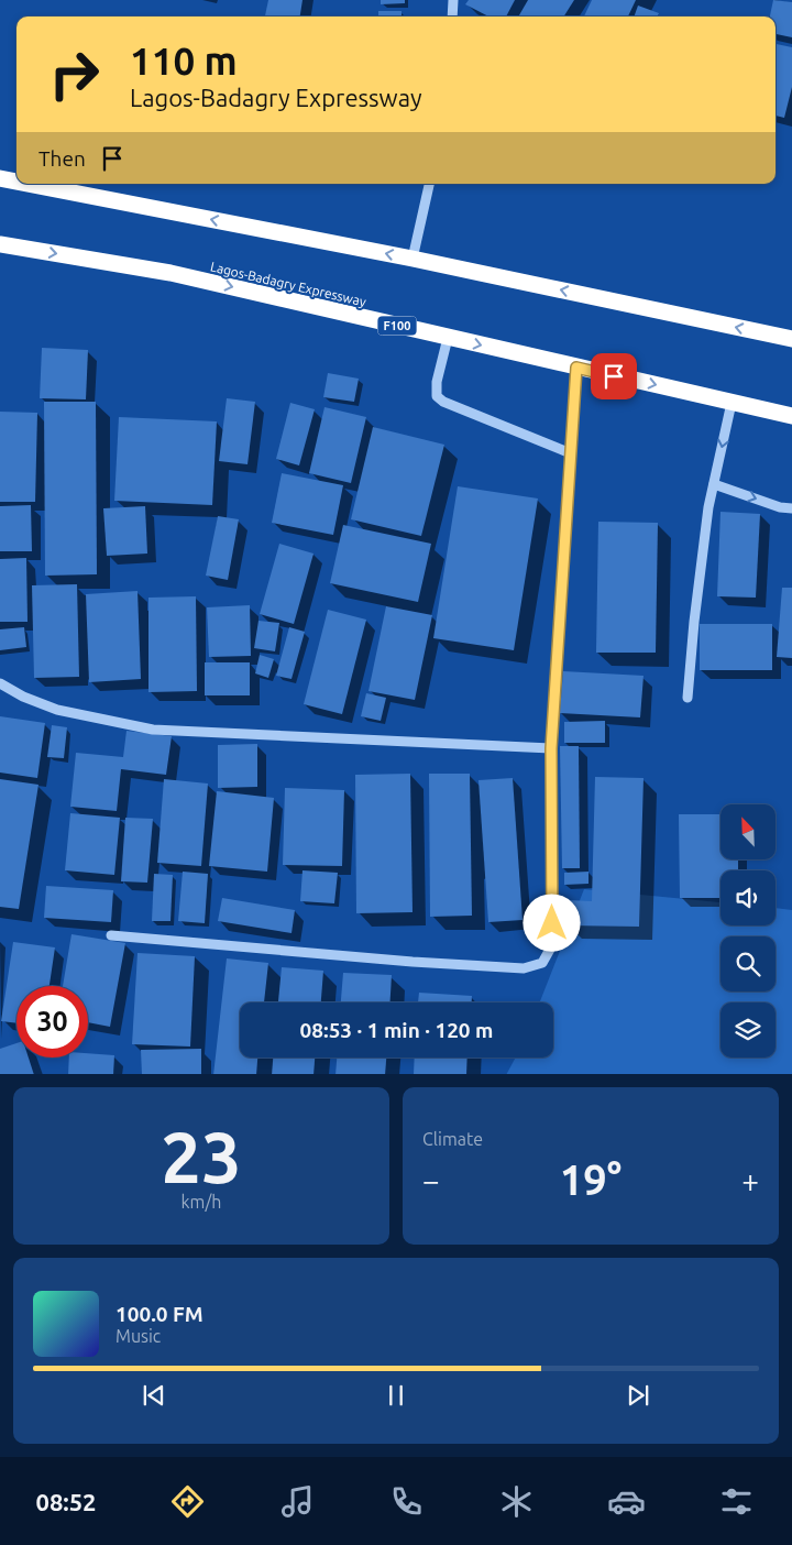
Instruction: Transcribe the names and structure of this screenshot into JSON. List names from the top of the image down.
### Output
{
  "streets": {
    "highway": ["Lagos-Badagry Expressway", "F100"]
  },
  "north": "top left",
  "page": {
    "turn": ["110 m", "Lagos-Badagry Expressway"],
    "then": "Then",
    "limit": "30",
    "trip": "08:53 · 1 min · 120 m",
    "tile": [
      ["23", "km/h"],
      "Climate"
    ],
    "heat": ["−", "19°", "+"],
    "song": ["100.0 FM", "Music"],
    "tabs": "08:52"
  }
}
